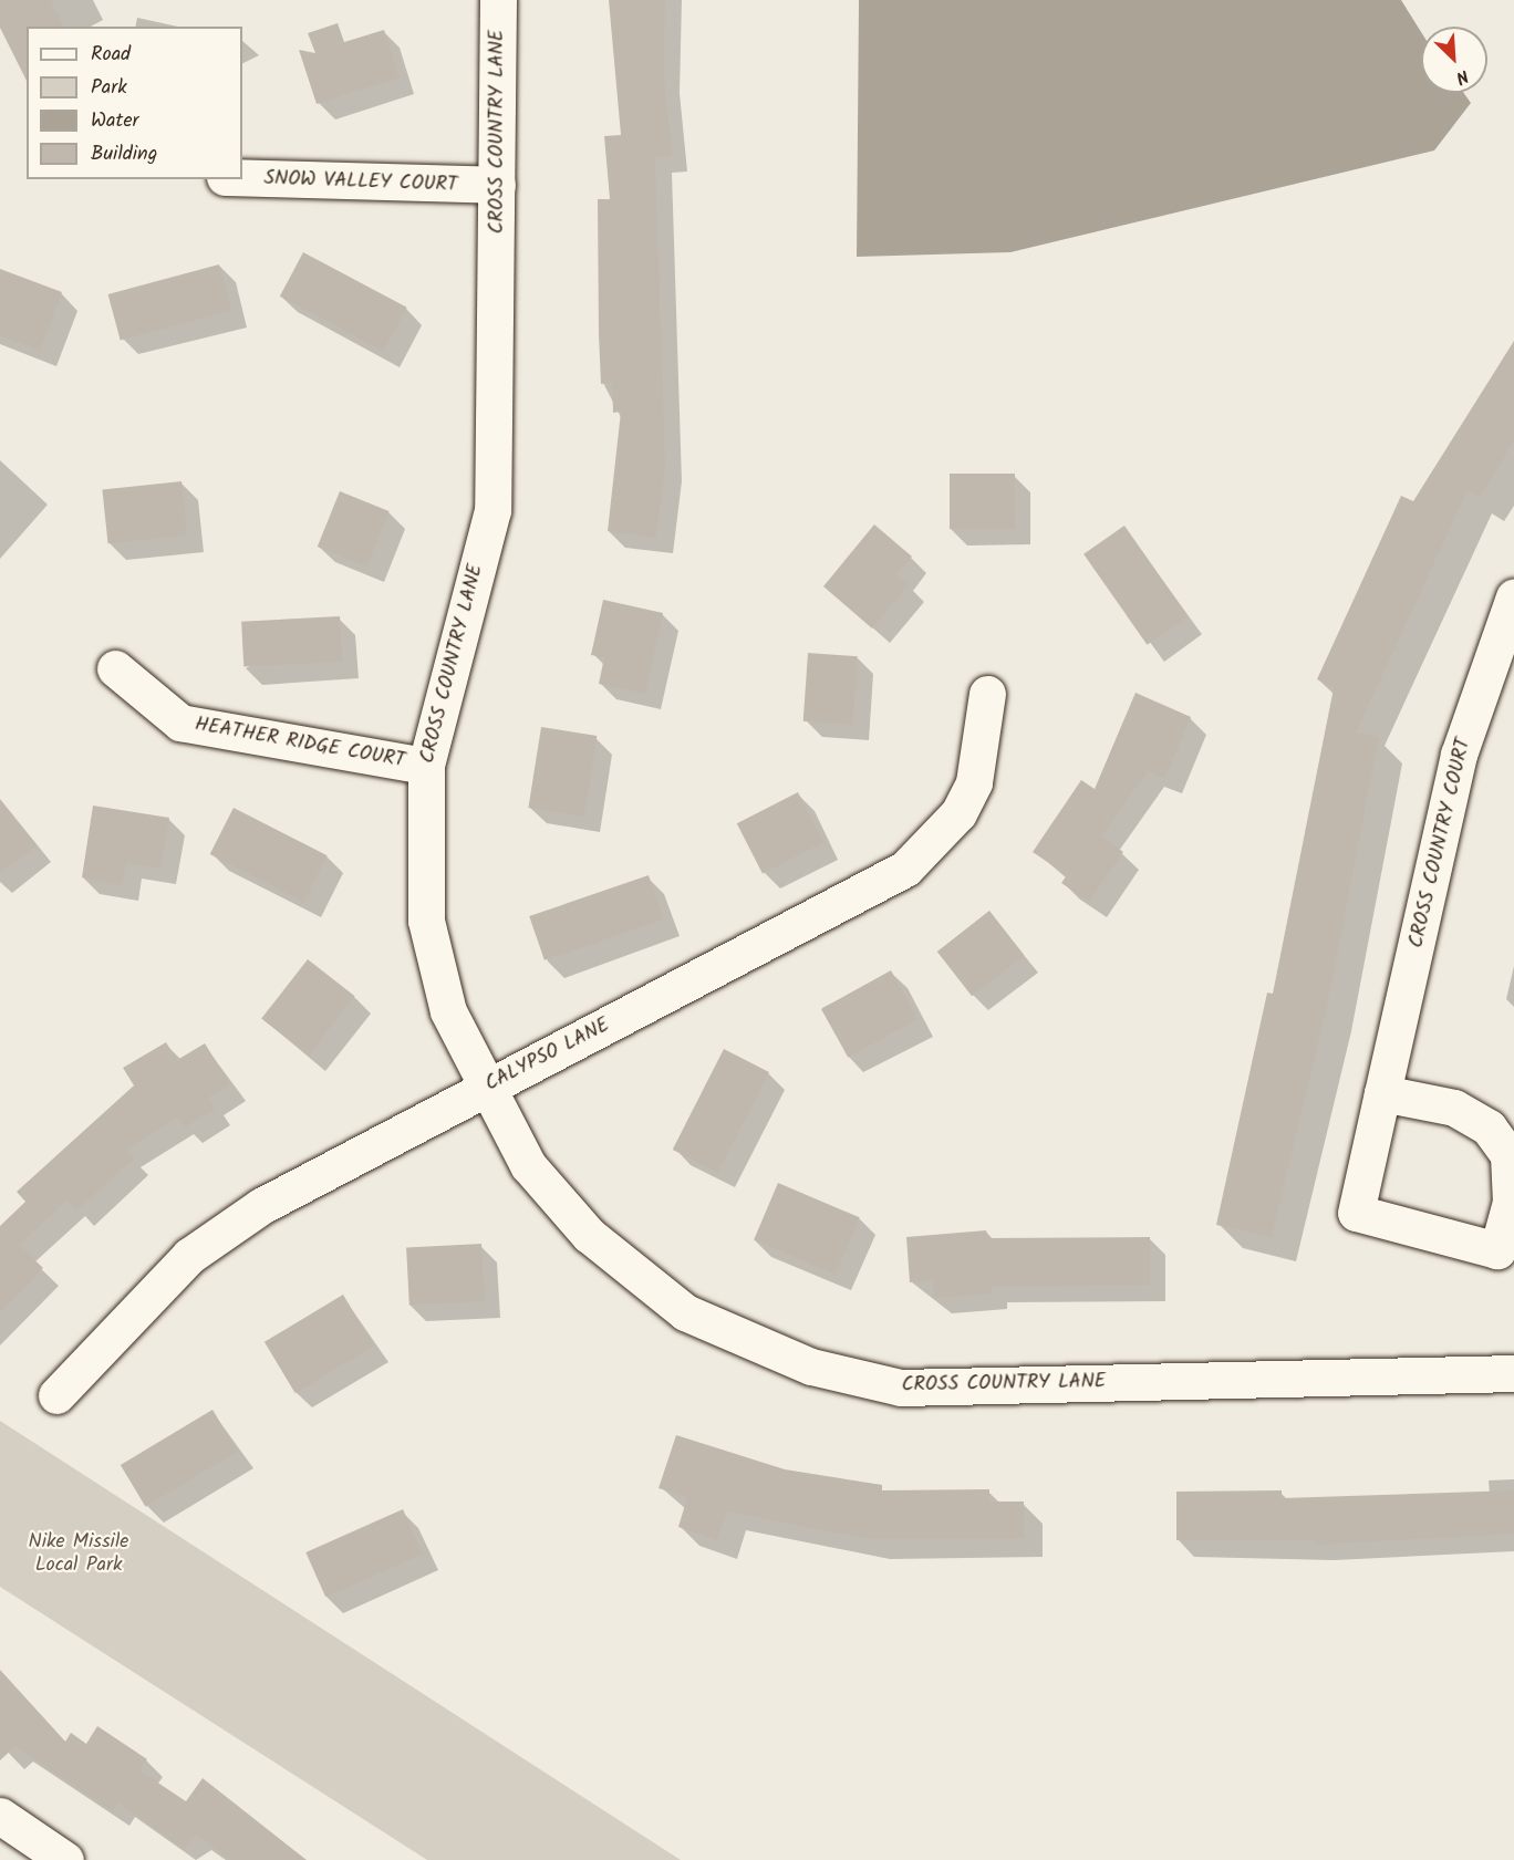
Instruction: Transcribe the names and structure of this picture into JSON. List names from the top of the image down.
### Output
{
  "streets": {
    "street": [
      "CROSS COUNTRY LANE",
      "SNOW VALLEY COURT",
      "HEATHER RIDGE COURT",
      "CROSS COUNTRY COURT",
      "CALYPSO LANE"
    ]
  },
  "crossings": [
    ["CROSS COUNTRY LANE", "SNOW VALLEY COURT"],
    ["CROSS COUNTRY LANE", "HEATHER RIDGE COURT"],
    ["CROSS COUNTRY LANE", "CALYPSO LANE"]
  ],
  "parks": ["Nike Missile Local Park"],
  "legend": [
    "Road",
    "Park",
    "Water",
    "Building"
  ],
  "north": "bottom right"
}
